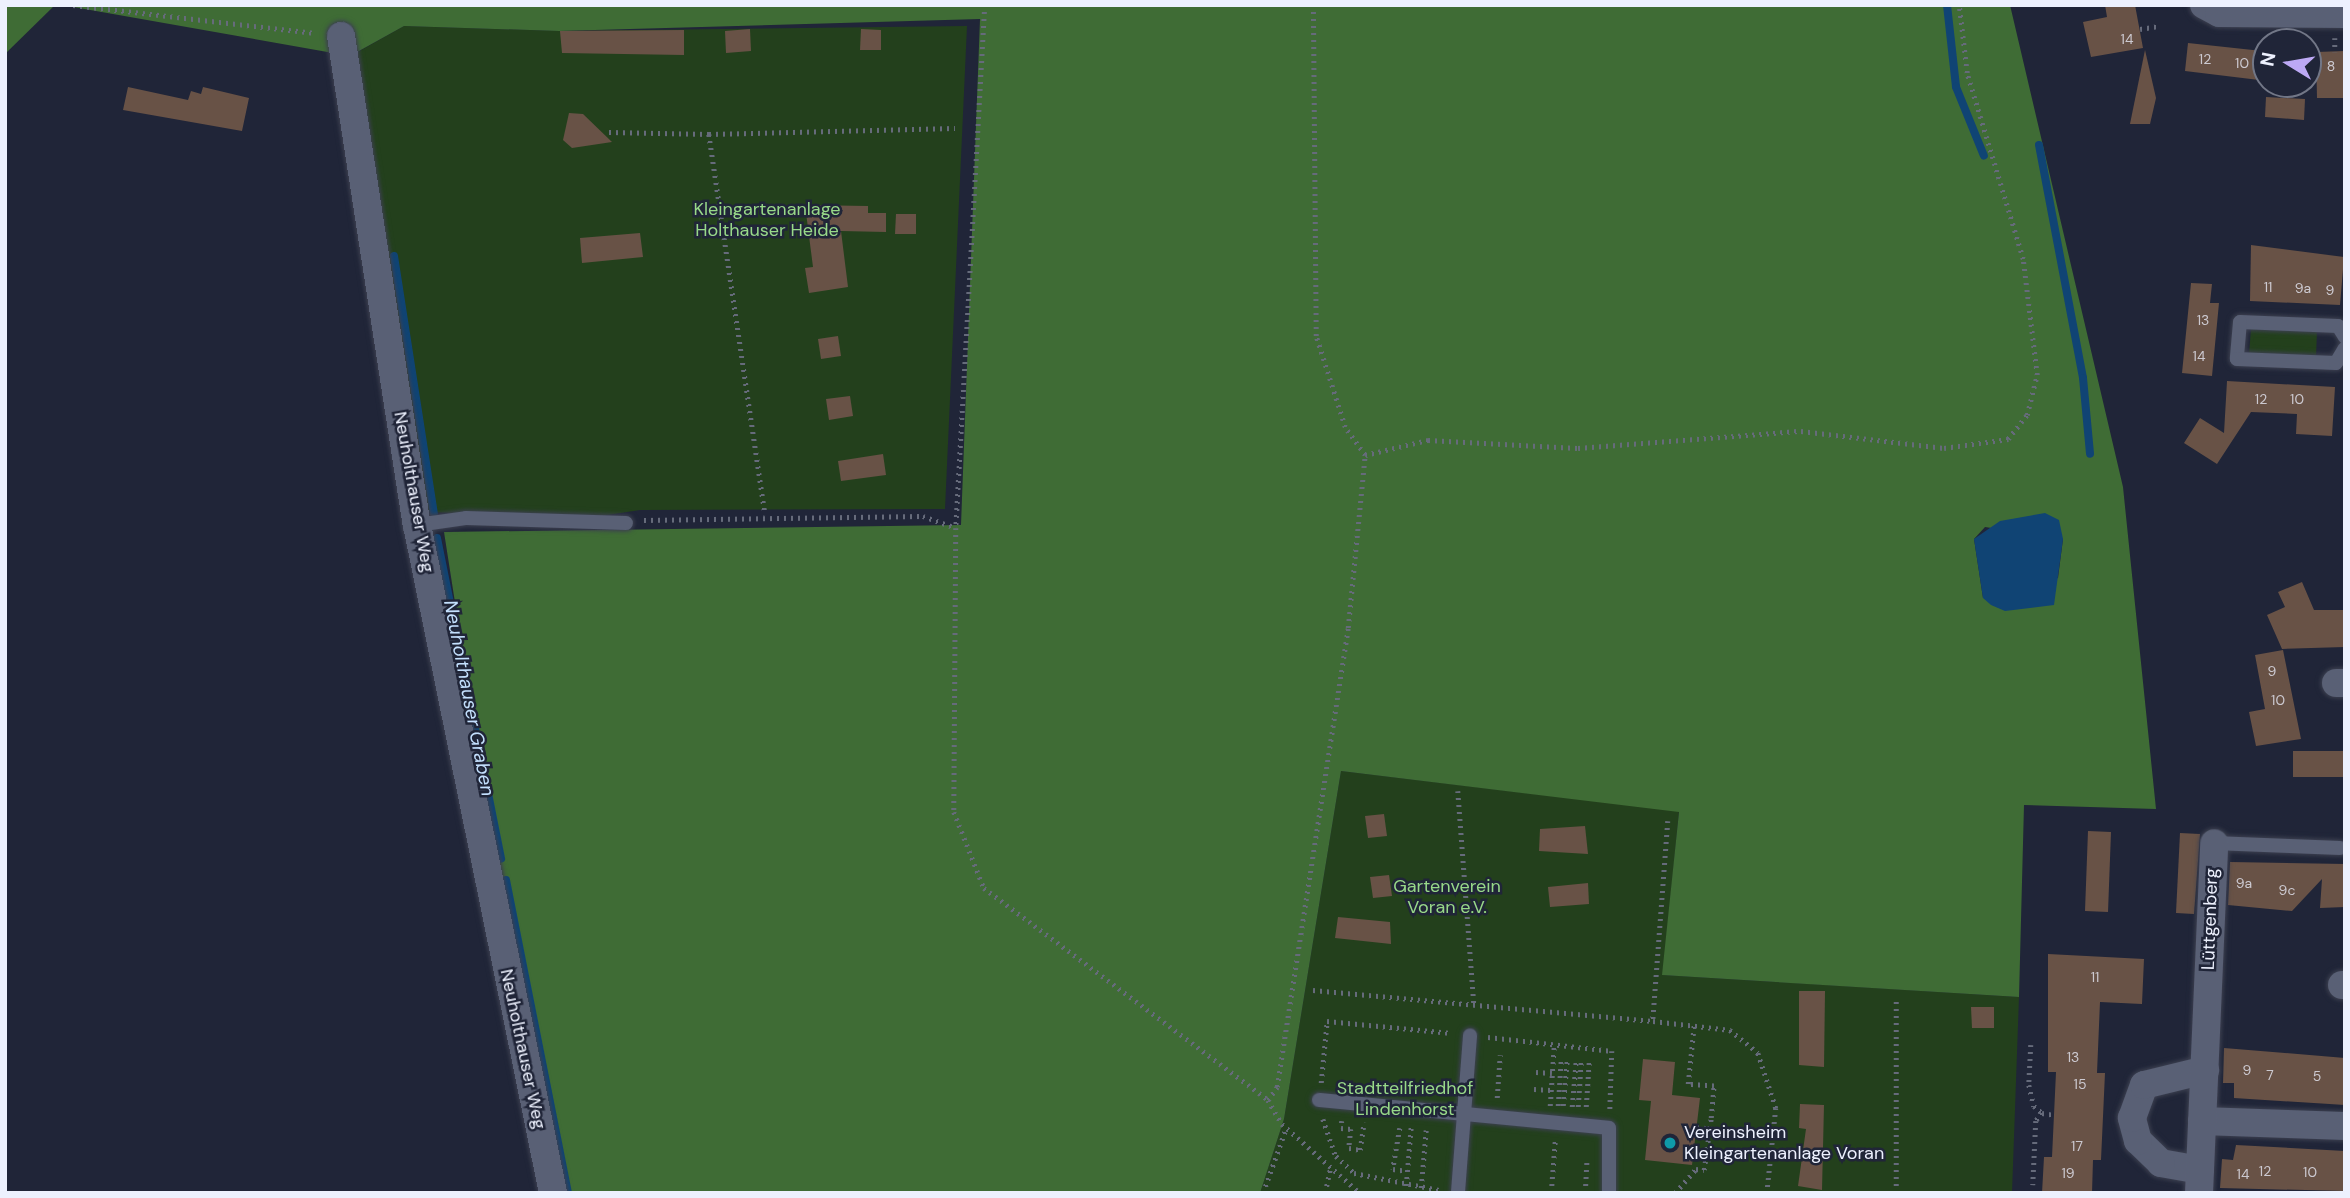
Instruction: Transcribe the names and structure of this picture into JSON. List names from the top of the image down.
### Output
{
  "streets": {
    "street": ["Neuholthauser Weg", "Lüttgenberg"]
  },
  "water": ["Neuholthauser Graben"],
  "parks": ["Kleingartenanlage Holthauser Heide", "Gartenverein Voran e.V.", "Stadtteilfriedhof Lindenhorst"],
  "places": ["Vereinsheim Kleingartenanlage Voran"],
  "house_numbers": [
    "14",
    "12",
    "10",
    "8",
    "11",
    "9a",
    "9",
    "13",
    "14",
    "12",
    "10",
    "9",
    "10",
    "9a",
    "9c",
    "11",
    "13",
    "9",
    "7",
    "5",
    "15",
    "17",
    "12",
    "10",
    "19",
    "14"
  ],
  "north": "left"
}
